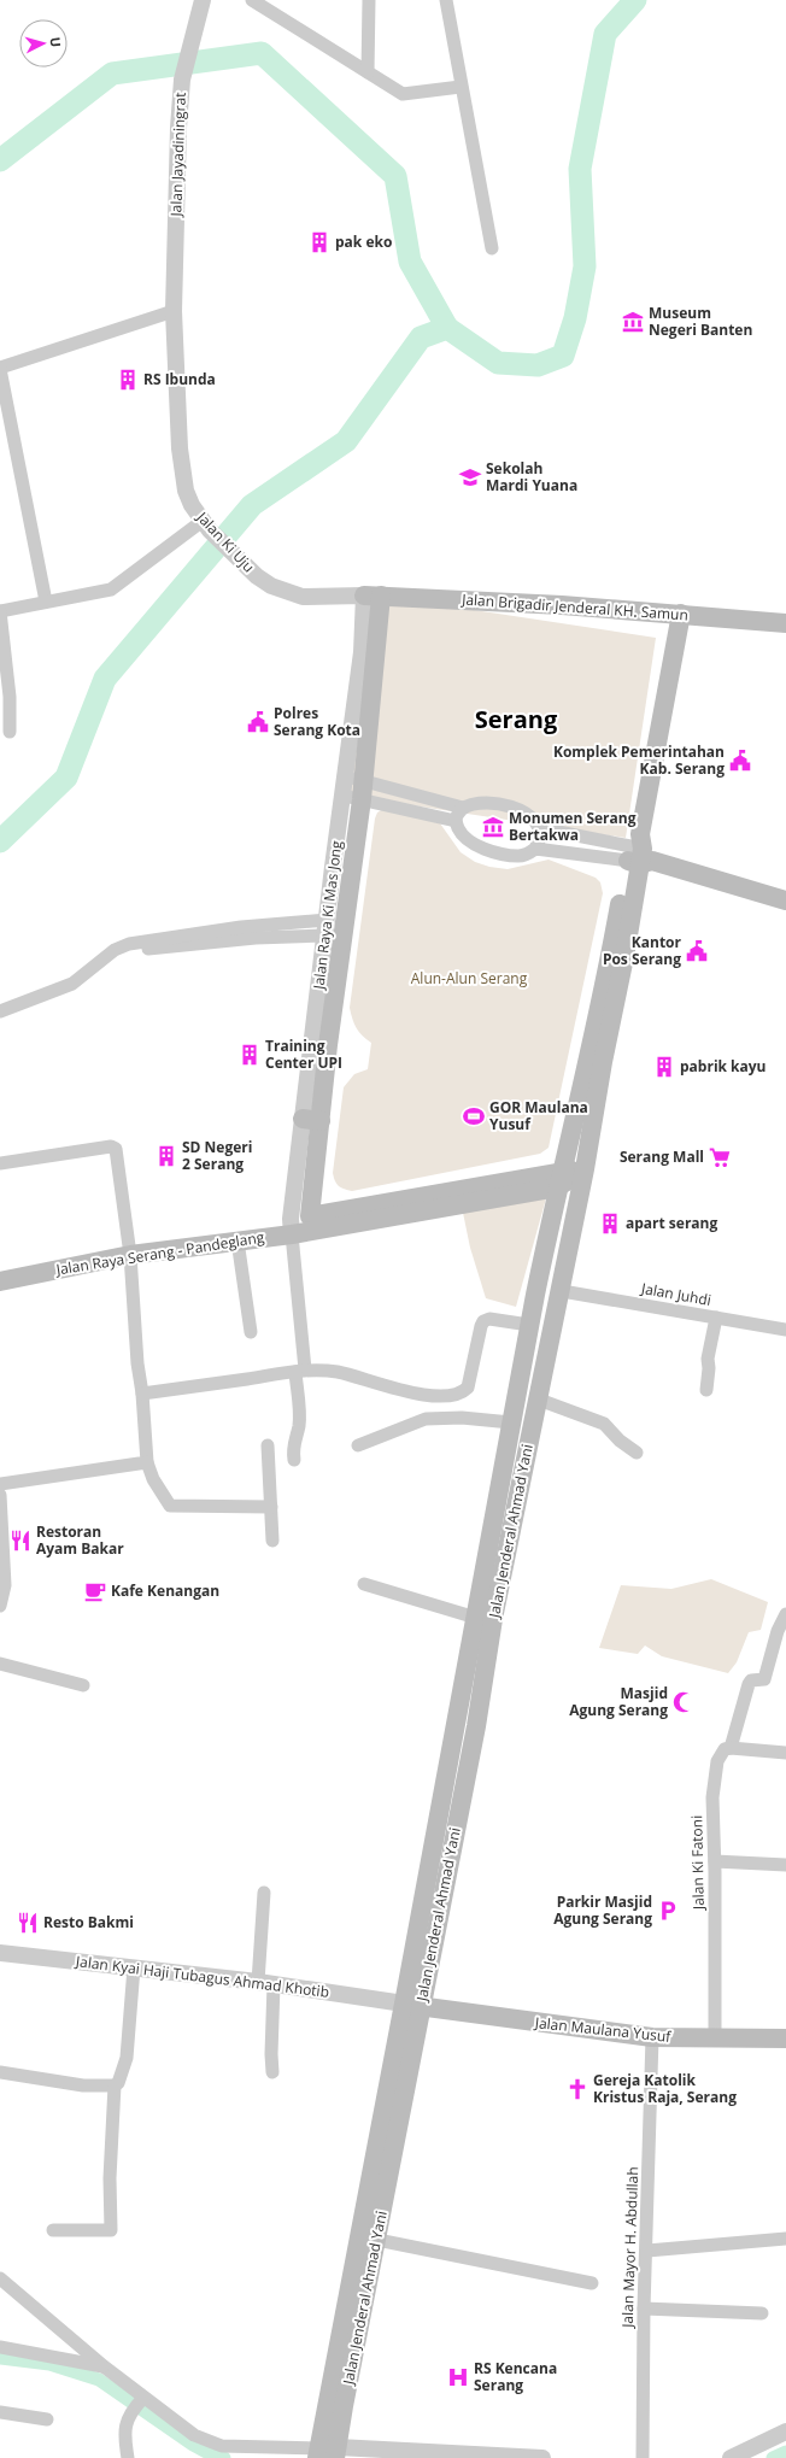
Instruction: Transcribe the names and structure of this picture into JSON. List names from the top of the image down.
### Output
{
  "streets": {
    "main road": [
      "Jalan Brigadir Jenderal KH. Samun",
      "Jalan Raya Serang - Pandeglang",
      "Jalan Jenderal Ahmad Yani",
      "Jalan Maulana Yusuf"
    ],
    "street": [
      "Jalan Jayadiningrat",
      "Jalan Ki Uju",
      "Jalan Raya Ki Mas Jong",
      "Jalan Juhdi",
      "Jalan Ki Fatoni",
      "Jalan Kyai Haji Tubagus Ahmad Khotib",
      "Jalan Mayor H. Abdullah"
    ]
  },
  "crossings": [
    ["Jalan Jayadiningrat", "Jalan Ki Uju"],
    ["Jalan Ki Uju", "Jalan Brigadir Jenderal KH. Samun"],
    ["Jalan Brigadir Jenderal KH. Samun", "Jalan Jenderal Ahmad Yani"],
    ["Jalan Raya Ki Mas Jong", "Jalan Raya Serang - Pandeglang"],
    ["Jalan Juhdi", "Jalan Jenderal Ahmad Yani"],
    ["Jalan Jenderal Ahmad Yani", "Jalan Kyai Haji Tubagus Ahmad Khotib"],
    ["Jalan Jenderal Ahmad Yani", "Jalan Maulana Yusuf"],
    ["Jalan Ki Fatoni", "Jalan Maulana Yusuf"],
    ["Jalan Kyai Haji Tubagus Ahmad Khotib", "Jalan Maulana Yusuf"],
    ["Jalan Maulana Yusuf", "Jalan Mayor H. Abdullah"]
  ],
  "districts": ["Serang"],
  "parks": ["Alun-Alun Serang"],
  "places": {
    "building": [
      "pak eko",
      "RS Ibunda",
      "Training Center UPI",
      "pabrik kayu",
      "SD Negeri 2 Serang",
      "apart serang"
    ],
    "museum": ["Museum Negeri Banten", "Monumen Serang Bertakwa"],
    "school or university": ["Sekolah Mardi Yuana"],
    "public building": ["Polres Serang Kota", "Komplek Pemerintahan Kab. Serang", "Kantor Pos Serang"],
    "sports": ["GOR Maulana Yusuf"],
    "supermarket": ["Serang Mall"],
    "restaurant": ["Restoran Ayam Bakar", "Resto Bakmi"],
    "cafe": ["Kafe Kenangan"],
    "mosque": ["Masjid Agung Serang"],
    "parking": ["Parkir Masjid Agung Serang"],
    "church": ["Gereja Katolik Kristus Raja, Serang"],
    "hospital": ["RS Kencana Serang"]
  },
  "north": "right"
}
